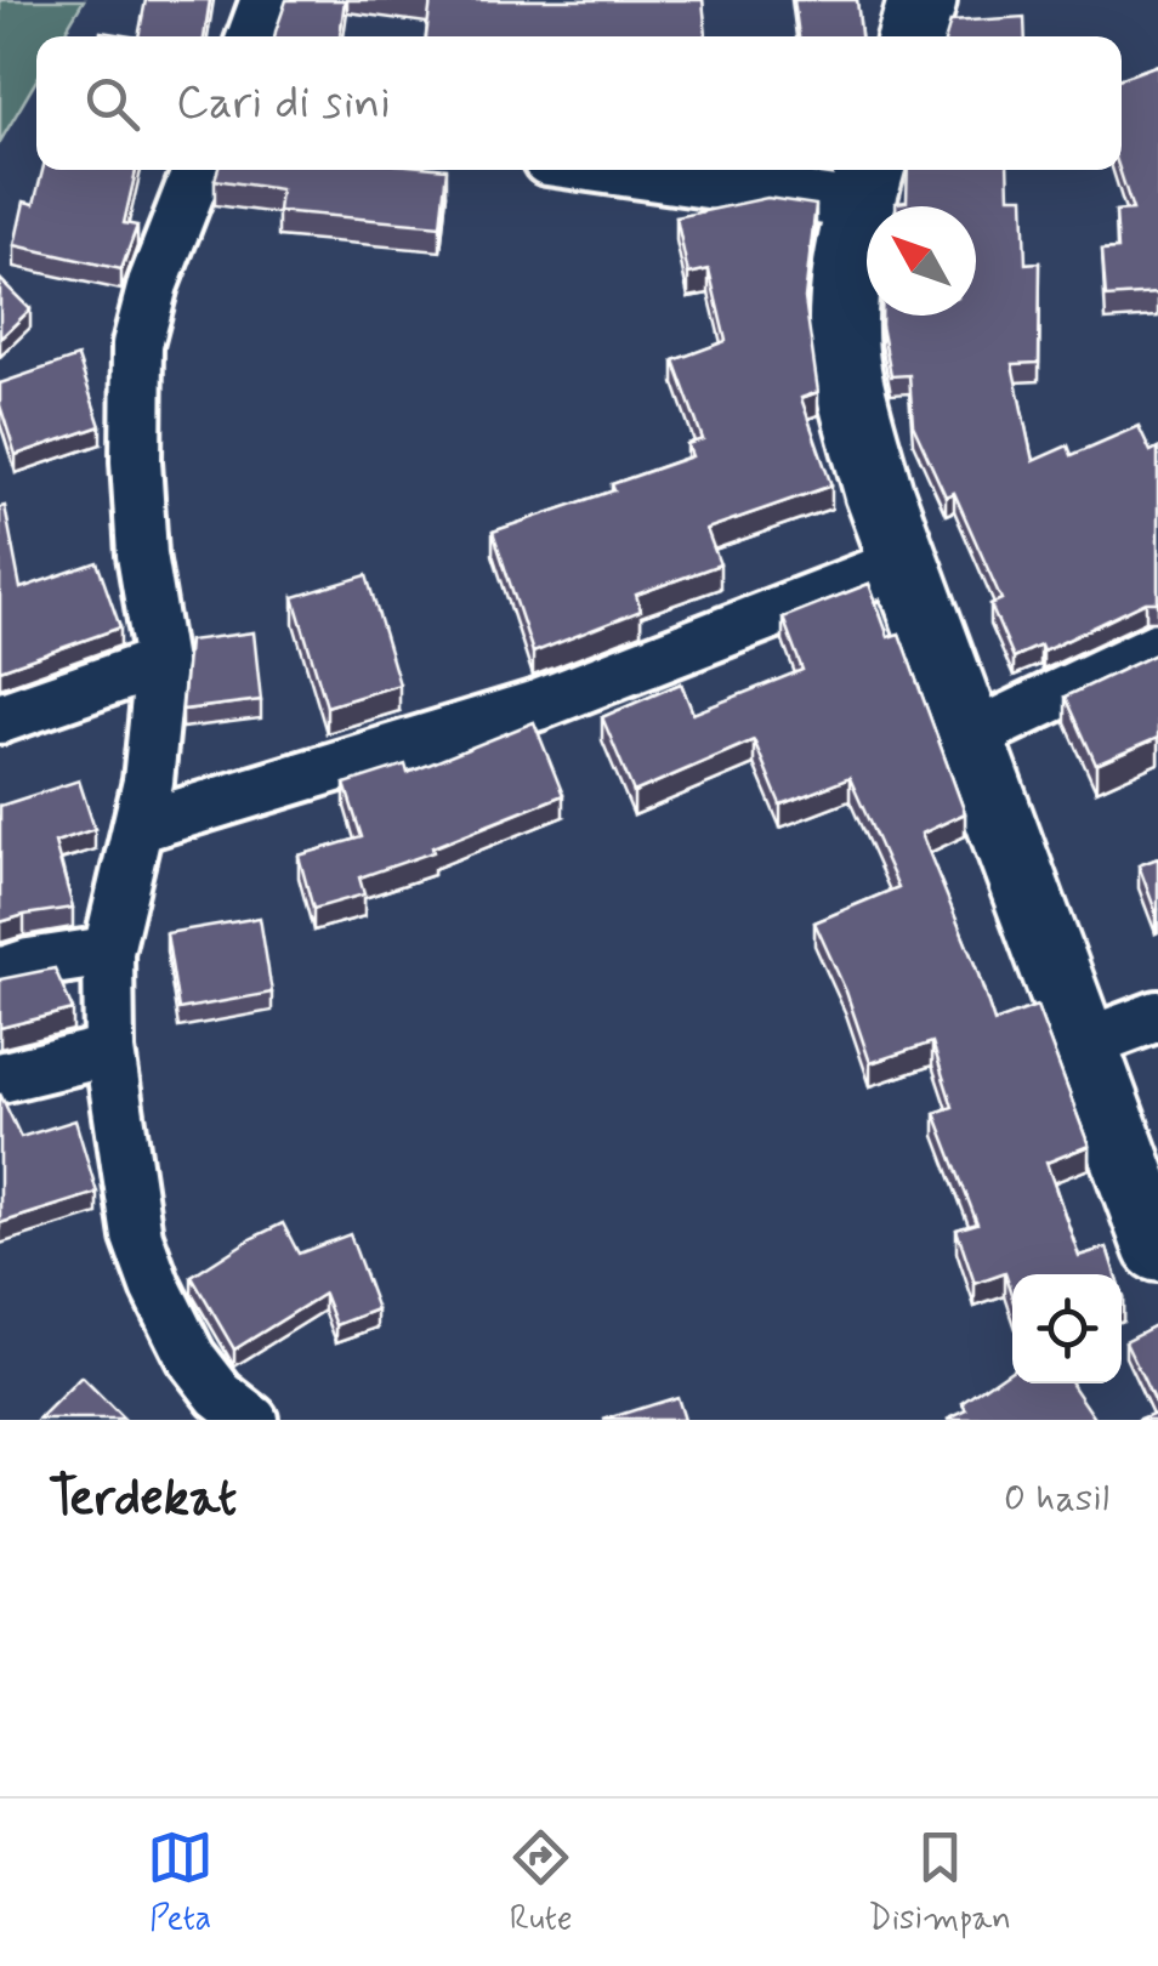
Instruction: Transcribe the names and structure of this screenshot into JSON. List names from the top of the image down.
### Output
{
  "north": "top left",
  "page": {
    "search": "Cari di sini",
    "heading": ["Terdekat", "0 hasil"],
    "nav": ["Peta", "Rute", "Disimpan"]
  }
}
